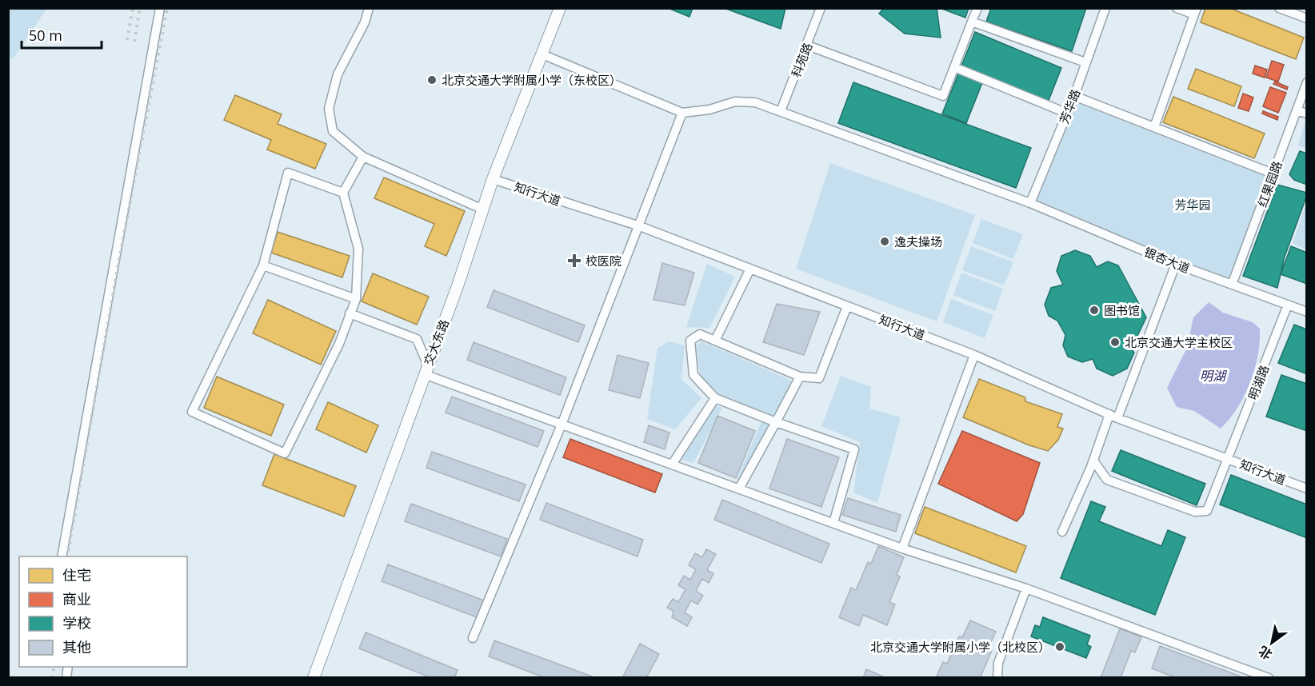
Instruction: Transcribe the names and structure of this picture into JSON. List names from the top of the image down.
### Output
{
  "streets": {
    "street": [
      "科苑路",
      "芳华路",
      "红果园路",
      "知行大道",
      "银杏大道",
      "交大东路",
      "明湖路"
    ]
  },
  "crossings": [
    ["科苑路", "银杏大道"],
    ["芳华路", "银杏大道"],
    ["红果园路", "银杏大道"],
    ["知行大道", "交大东路"],
    ["知行大道", "明湖路"],
    ["银杏大道", "明湖路"]
  ],
  "water": ["明湖"],
  "parks": ["芳华园"],
  "places": {
    "other": [
      "北京交通大学附属小学（东校区）",
      "逸夫操场",
      "图书馆",
      "北京交通大学主校区",
      "北京交通大学附属小学（北校区）"
    ],
    "health": ["校医院"]
  },
  "legend": [
    "住宅",
    "商业",
    "学校",
    "其他"
  ],
  "scale_bar": "50 m",
  "north": "bottom left"
}
